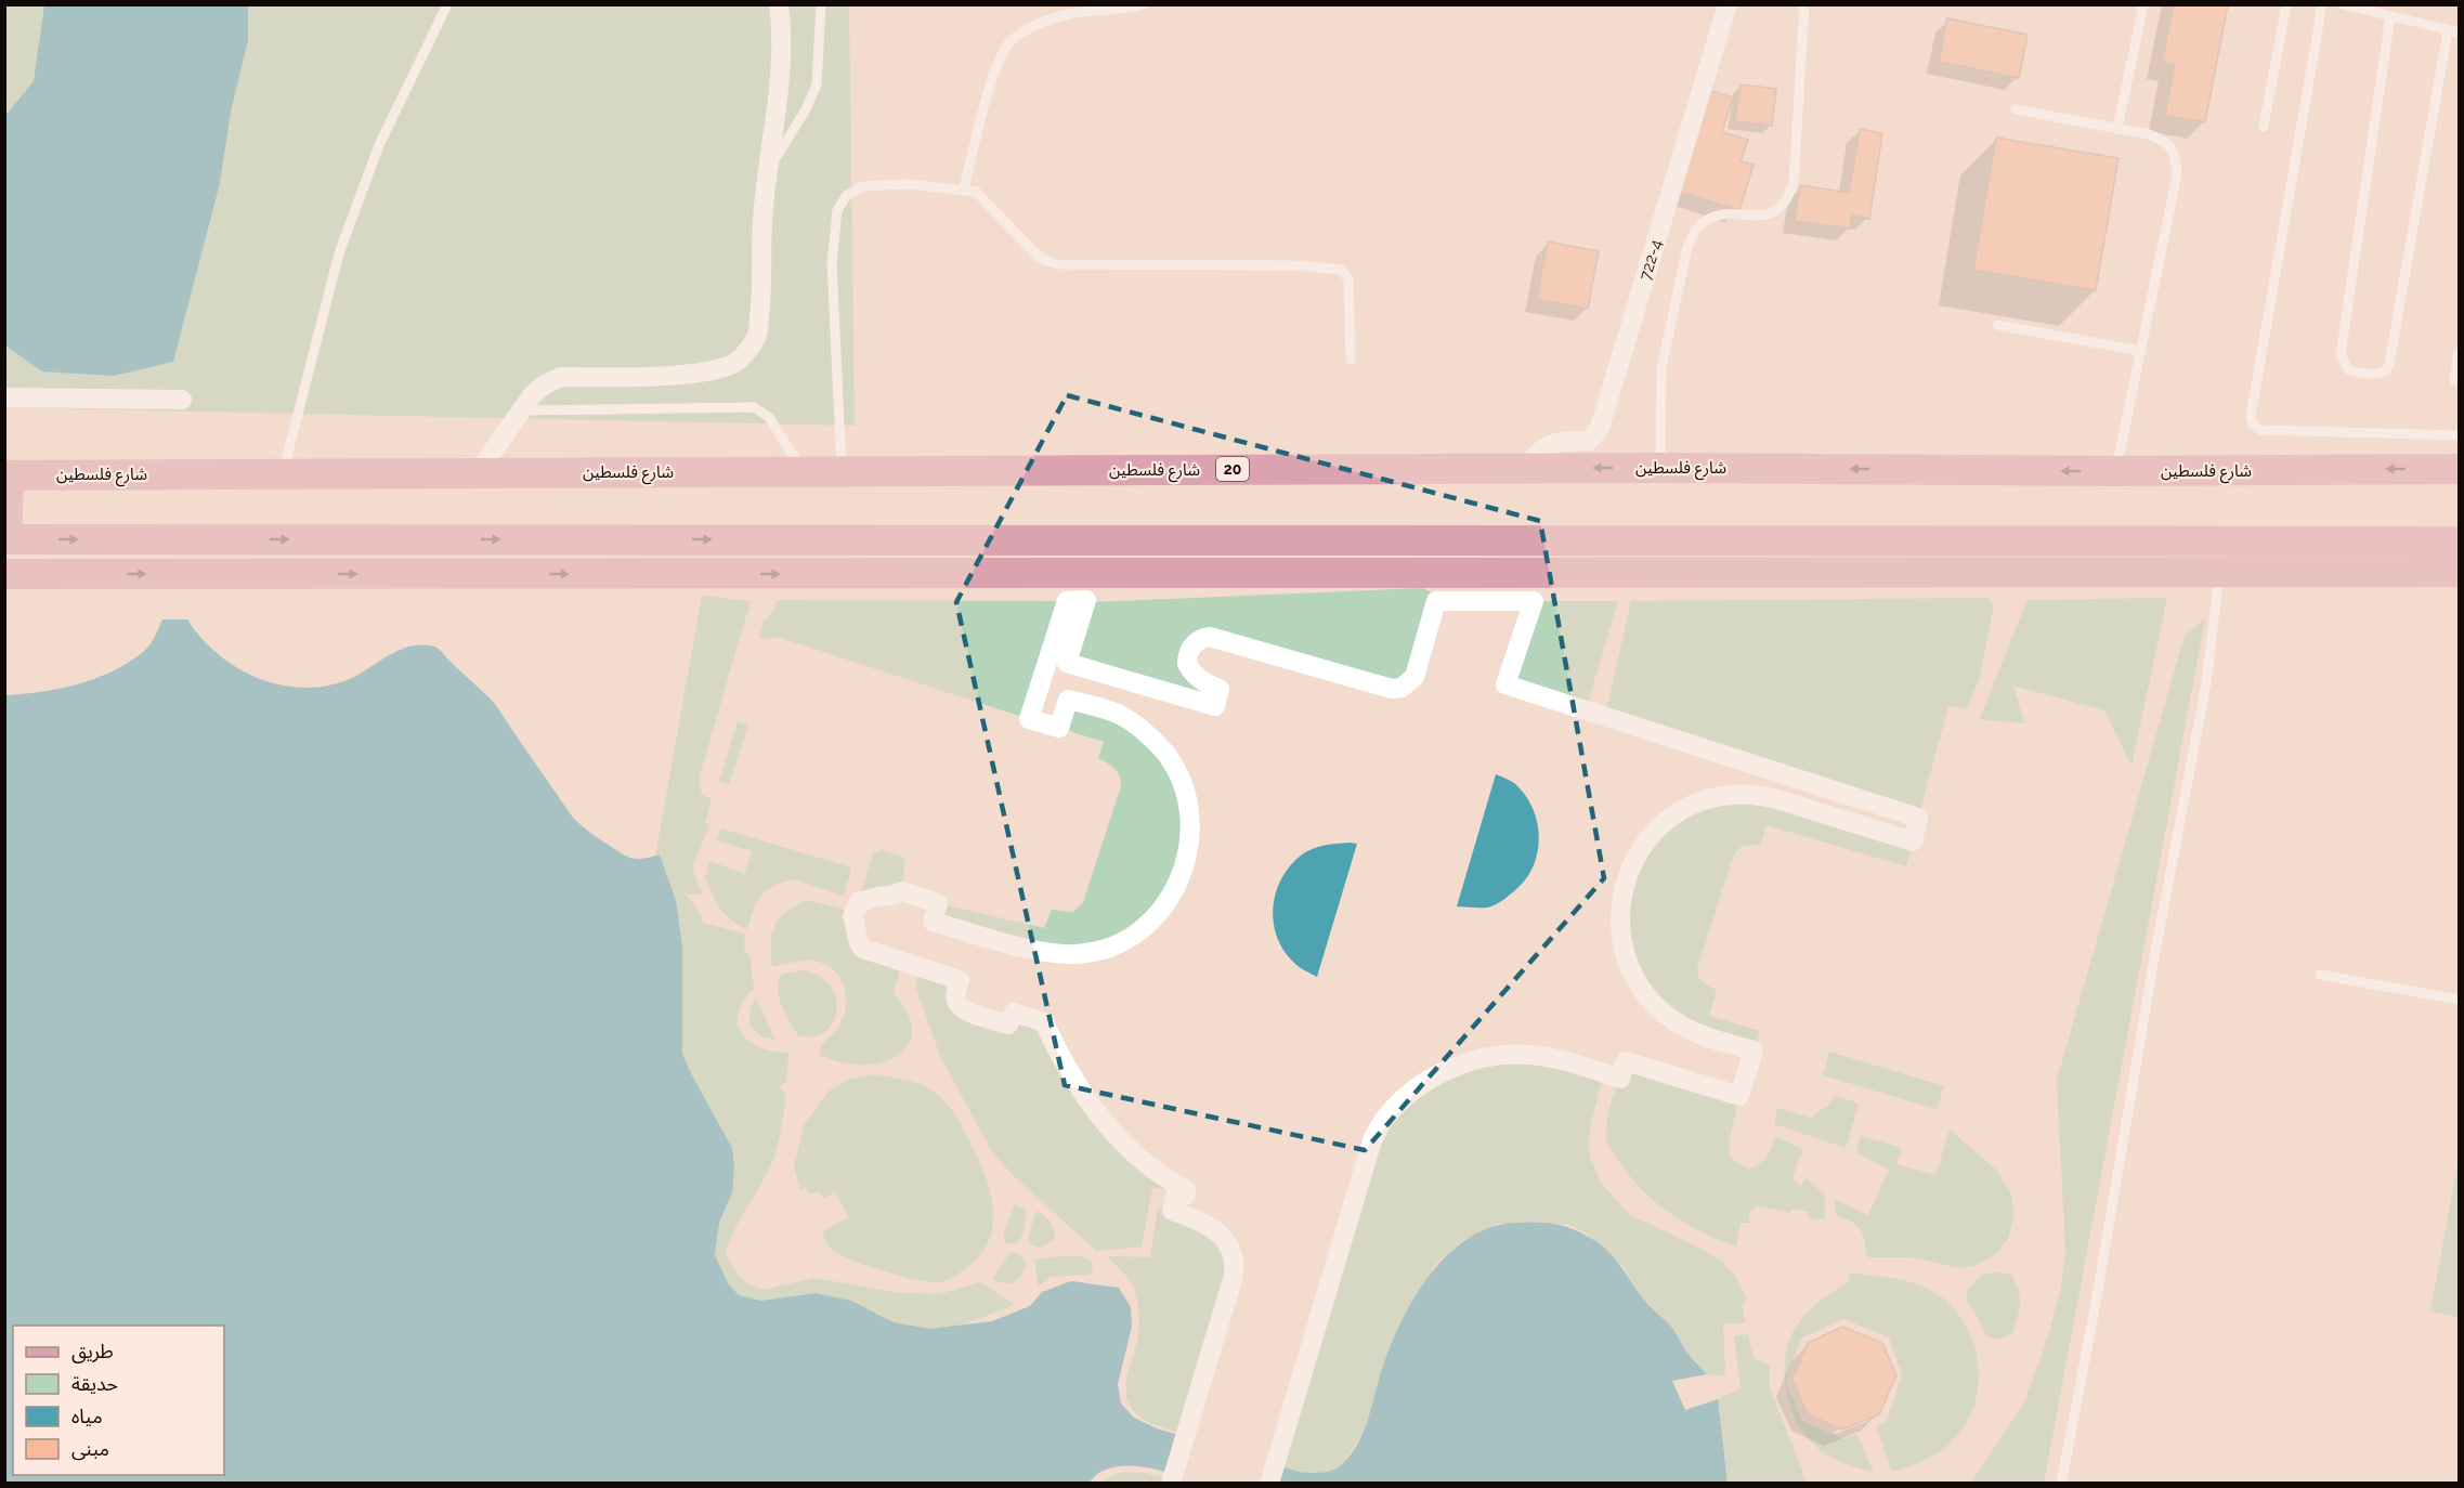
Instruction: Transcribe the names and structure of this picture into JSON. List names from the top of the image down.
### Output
{
  "streets": {
    "main road": ["شارع فلسطين", "20"],
    "street": ["722-4"]
  },
  "crossings": [
    ["722-4", "شارع فلسطين"]
  ],
  "legend": [
    "طريق",
    "حديقة",
    "مياه",
    "مبنى"
  ]
}
